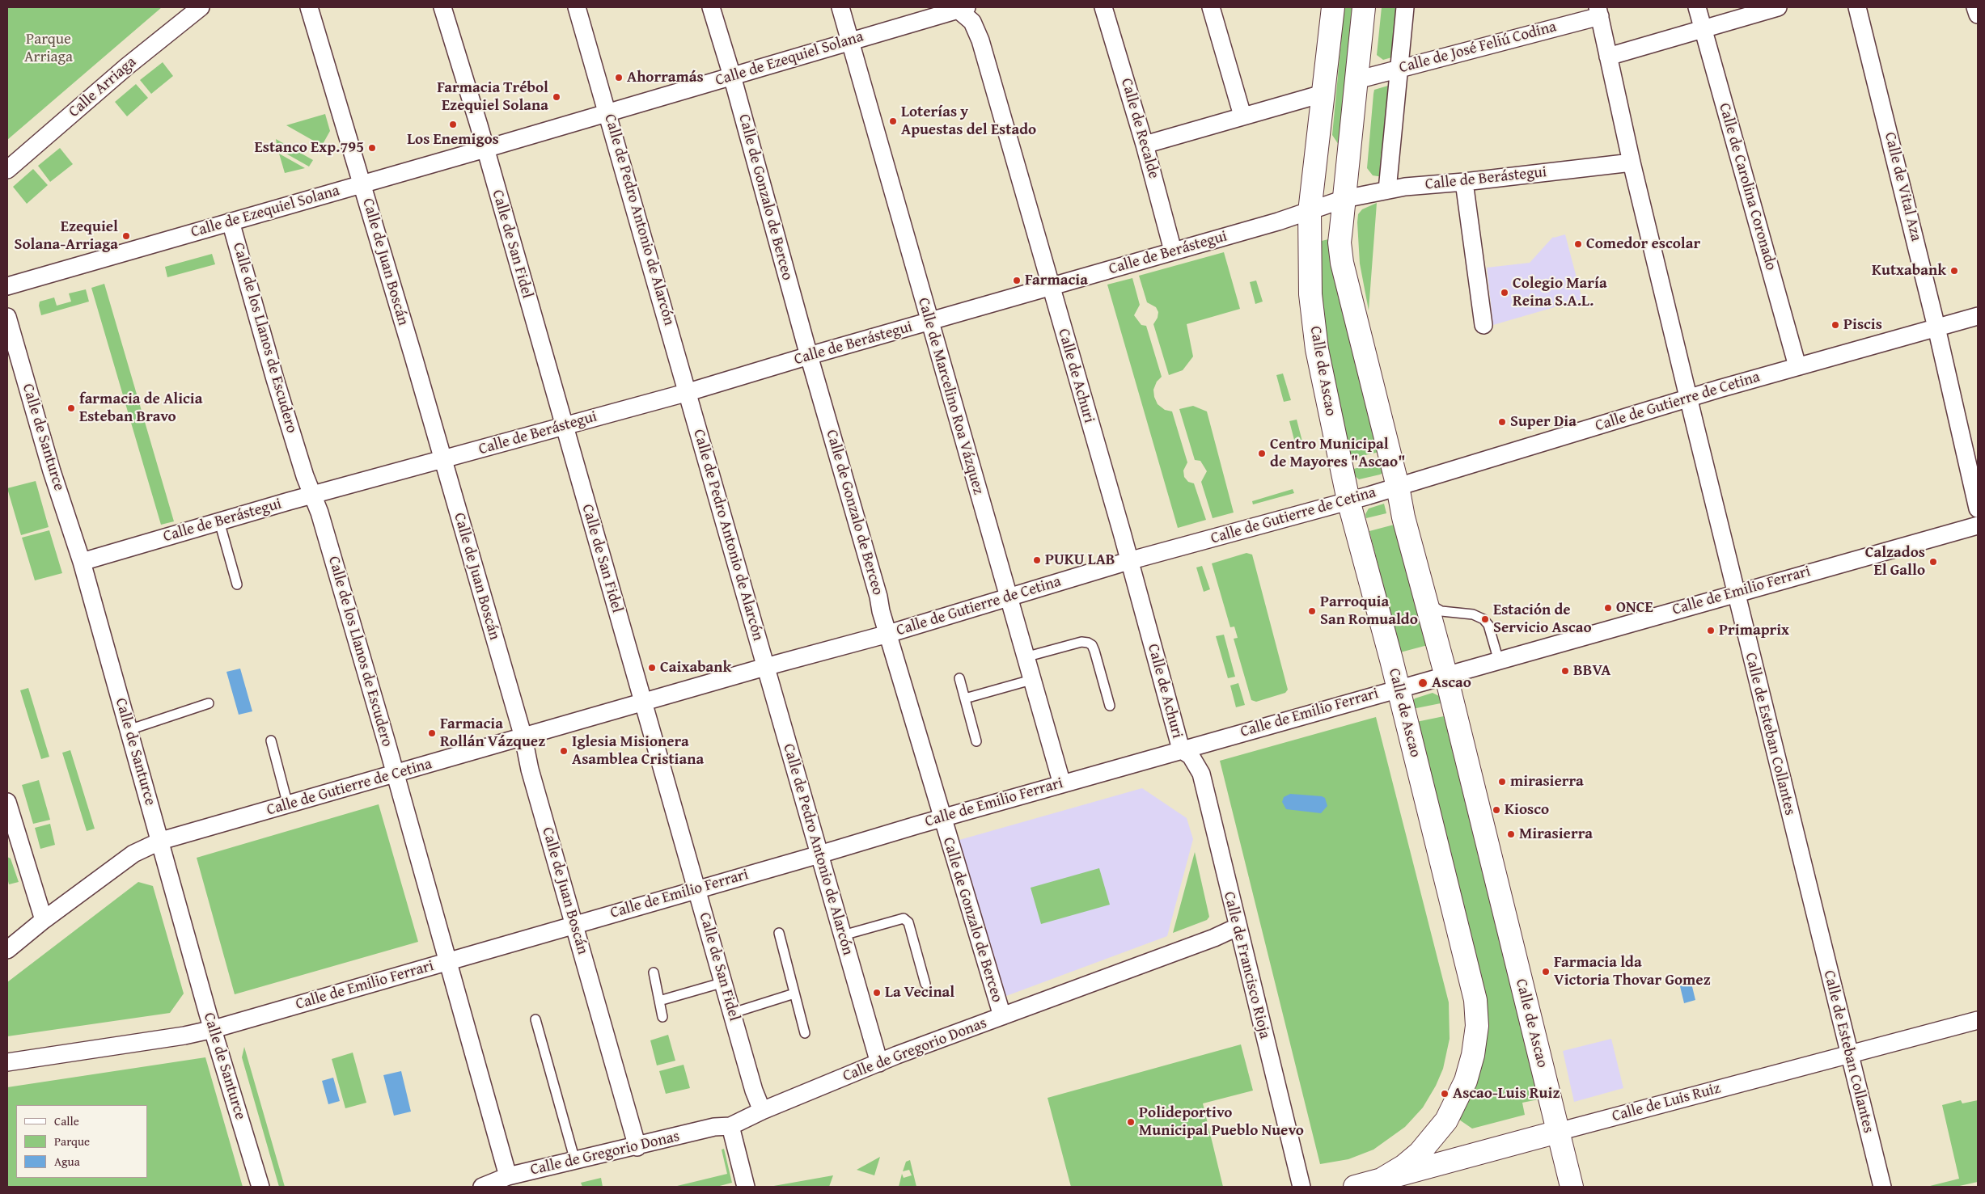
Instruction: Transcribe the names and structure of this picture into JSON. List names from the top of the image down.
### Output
{
  "streets": {
    "street": [
      "Calle de José Feliú Codina",
      "Calle de Ezequiel Solana",
      "Calle Arriaga",
      "Calle de Recalde",
      "Calle de Berástegui",
      "Calle de Carolina Coronado",
      "Calle de Vital Aza",
      "Calle de Gonzalo de Berceo",
      "Calle de Pedro Antonio de Alarcón",
      "Calle de San Fidel",
      "Calle de Juan Boscán",
      "Calle de los Llanos de Escudero",
      "Calle de Ascao",
      "Calle de Achuri",
      "Calle de Marcelino Roa Vázquez",
      "Calle de Gutierre de Cetina",
      "Calle de Santurce",
      "Calle de Emilio Ferrari",
      "Calle de Esteban Collantes",
      "Calle de Francisco Rioja",
      "Calle de Gregorio Donas",
      "Calle de Luis Ruiz"
    ]
  },
  "crossings": [
    ["Calle de José Feliú Codina", "Calle de Ascao"],
    ["Calle de José Feliú Codina", "Calle de Esteban Collantes"],
    ["Calle de Ezequiel Solana", "Calle de Gonzalo de Berceo"],
    ["Calle de Ezequiel Solana", "Calle de Pedro Antonio de Alarcón"],
    ["Calle de Ezequiel Solana", "Calle de San Fidel"],
    ["Calle de Ezequiel Solana", "Calle de Juan Boscán"],
    ["Calle de Ezequiel Solana", "Calle de los Llanos de Escudero"],
    ["Calle de Ezequiel Solana", "Calle de Achuri"],
    ["Calle de Ezequiel Solana", "Calle de Marcelino Roa Vázquez"],
    ["Calle de Recalde", "Calle de Berástegui"],
    ["Calle de Berástegui", "Calle de Gonzalo de Berceo"],
    ["Calle de Berástegui", "Calle de Pedro Antonio de Alarcón"],
    ["Calle de Berástegui", "Calle de San Fidel"],
    ["Calle de Berástegui", "Calle de Juan Boscán"],
    ["Calle de Berástegui", "Calle de los Llanos de Escudero"],
    ["Calle de Berástegui", "Calle de Ascao"],
    ["Calle de Berástegui", "Calle de Achuri"],
    ["Calle de Berástegui", "Calle de Marcelino Roa Vázquez"],
    ["Calle de Berástegui", "Calle de Santurce"],
    ["Calle de Berástegui", "Calle de Esteban Collantes"],
    ["Calle de Carolina Coronado", "Calle de Gutierre de Cetina"],
    ["Calle de Vital Aza", "Calle de Gutierre de Cetina"],
    ["Calle de Gonzalo de Berceo", "Calle de Gutierre de Cetina"],
    ["Calle de Gonzalo de Berceo", "Calle de Emilio Ferrari"],
    ["Calle de Gonzalo de Berceo", "Calle de Gregorio Donas"],
    ["Calle de Pedro Antonio de Alarcón", "Calle de Gutierre de Cetina"],
    ["Calle de Pedro Antonio de Alarcón", "Calle de Emilio Ferrari"],
    ["Calle de Pedro Antonio de Alarcón", "Calle de Gregorio Donas"],
    ["Calle de San Fidel", "Calle de Gutierre de Cetina"],
    ["Calle de San Fidel", "Calle de Emilio Ferrari"],
    ["Calle de San Fidel", "Calle de Gregorio Donas"],
    ["Calle de Juan Boscán", "Calle de Gutierre de Cetina"],
    ["Calle de Juan Boscán", "Calle de Emilio Ferrari"],
    ["Calle de Juan Boscán", "Calle de Gregorio Donas"],
    ["Calle de los Llanos de Escudero", "Calle de Gutierre de Cetina"],
    ["Calle de los Llanos de Escudero", "Calle de Emilio Ferrari"],
    ["Calle de los Llanos de Escudero", "Calle de Gregorio Donas"],
    ["Calle de Ascao", "Calle de Gutierre de Cetina"],
    ["Calle de Ascao", "Calle de Emilio Ferrari"],
    ["Calle de Ascao", "Calle de Luis Ruiz"],
    ["Calle de Achuri", "Calle de Gutierre de Cetina"],
    ["Calle de Achuri", "Calle de Emilio Ferrari"],
    ["Calle de Achuri", "Calle de Francisco Rioja"],
    ["Calle de Marcelino Roa Vázquez", "Calle de Gutierre de Cetina"],
    ["Calle de Marcelino Roa Vázquez", "Calle de Emilio Ferrari"],
    ["Calle de Gutierre de Cetina", "Calle de Santurce"],
    ["Calle de Gutierre de Cetina", "Calle de Esteban Collantes"],
    ["Calle de Santurce", "Calle de Emilio Ferrari"],
    ["Calle de Emilio Ferrari", "Calle de Esteban Collantes"],
    ["Calle de Emilio Ferrari", "Calle de Francisco Rioja"],
    ["Calle de Esteban Collantes", "Calle de Luis Ruiz"],
    ["Calle de Francisco Rioja", "Calle de Gregorio Donas"]
  ],
  "parks": ["Parque Arriaga"],
  "places": [
    "Ahorramás",
    "Farmacia Trébol Ezequiel Solana",
    "Loterías y Apuestas del Estado",
    "Los Enemigos",
    "Estanco Exp.795",
    "Ezequiel Solana-Arriaga",
    "Comedor escolar",
    "Kutxabank",
    "Farmacia",
    "Colegio María Reina S.A.L.",
    "Piscis",
    "farmacia de Alicia Esteban Bravo",
    "Super Dia",
    "Centro Municipal de Mayores \"Ascao\"",
    "PUKU LAB",
    "Calzados El Gallo",
    "ONCE",
    "Parroquia San Romualdo",
    "Estación de Servicio Ascao",
    "Primaprix",
    "Caixabank",
    "BBVA",
    "Ascao",
    "Farmacia Rollán Vázquez",
    "Iglesia Misionera Asamblea Cristiana",
    "mirasierra",
    "Kiosco",
    "Mirasierra",
    "Farmacia lda Victoria Thovar Gomez",
    "La Vecinal",
    "Ascao-Luis Ruiz",
    "Polideportivo Municipal Pueblo Nuevo"
  ],
  "legend": ["Calle", "Parque", "Agua"]
}
